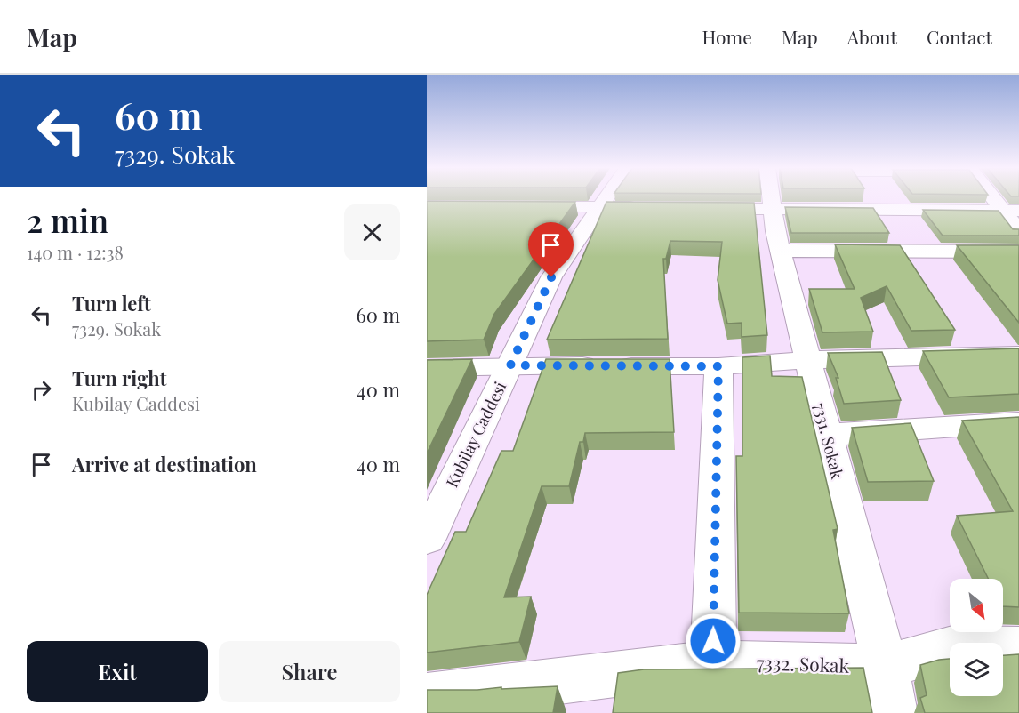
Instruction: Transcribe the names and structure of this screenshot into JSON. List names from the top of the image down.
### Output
{
  "streets": {
    "street": ["Kubilay Caddesi", "7331. Sokak", "7332. Sokak"]
  },
  "crossings": [
    ["7331. Sokak", "7332. Sokak"]
  ],
  "north": "bottom right",
  "page": {
    "header": "Map",
    "nav": [
      "Home",
      "Map",
      "About",
      "Contact"
    ],
    "turn": ["60 m", "7329. Sokak"],
    "heading": ["2 min", "140 m · 12:38"],
    "list": [
      {
        "name": "Turn left",
        "note": "7329. Sokak",
        "value": "60 m"
      },
      {
        "name": "Turn right",
        "note": "Kubilay Caddesi",
        "value": "40 m"
      },
      {
        "name": "Arrive at destination",
        "value": "40 m"
      }
    ],
    "buttons": ["Exit", "Share"]
  }
}
